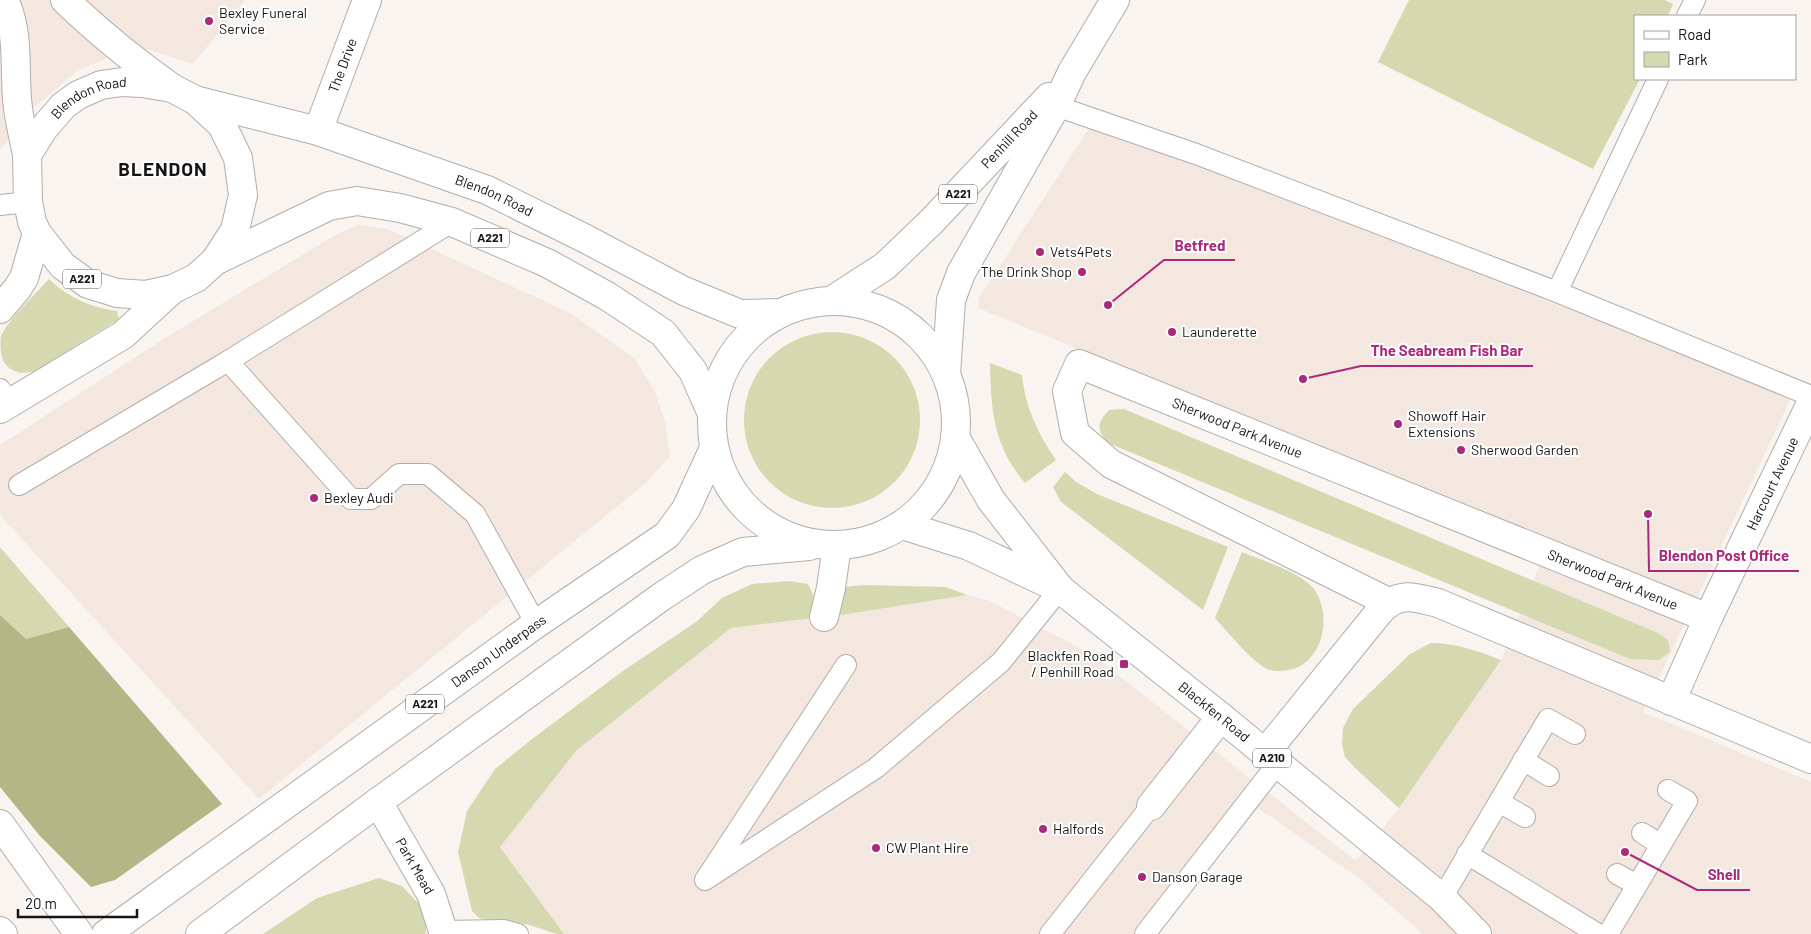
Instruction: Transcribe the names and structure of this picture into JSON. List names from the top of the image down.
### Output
{
  "streets": {
    "main road": [
      "The Drive",
      "Blendon Road",
      "Penhill Road",
      "A221",
      "Sherwood Park Avenue",
      "Harcourt Avenue",
      "Danson Underpass",
      "Blackfen Road",
      "A210",
      "Park Mead"
    ]
  },
  "crossings": [
    ["The Drive", "Blendon Road"],
    ["Blendon Road", "Penhill Road"],
    ["Blendon Road", "A221"],
    ["Penhill Road", "A221"],
    ["Penhill Road", "Danson Underpass"],
    ["Penhill Road", "Blackfen Road"],
    ["A221", "Park Mead"],
    ["Sherwood Park Avenue", "Harcourt Avenue"]
  ],
  "districts": ["BLENDON"],
  "places": {
    "other": [
      "Bexley Funeral Service",
      "Vets4Pets",
      "The Drink Shop",
      "Betfred",
      "Launderette",
      "The Seabream Fish Bar",
      "Showoff Hair Extensions",
      "Sherwood Garden",
      "Bexley Audi",
      "Blendon Post Office",
      "Halfords",
      "CW Plant Hire",
      "Shell",
      "Danson Garage"
    ],
    "transit": ["Blackfen Road / Penhill Road"]
  },
  "legend": ["Road", "Park"],
  "scale_bar": "20 m"
}
